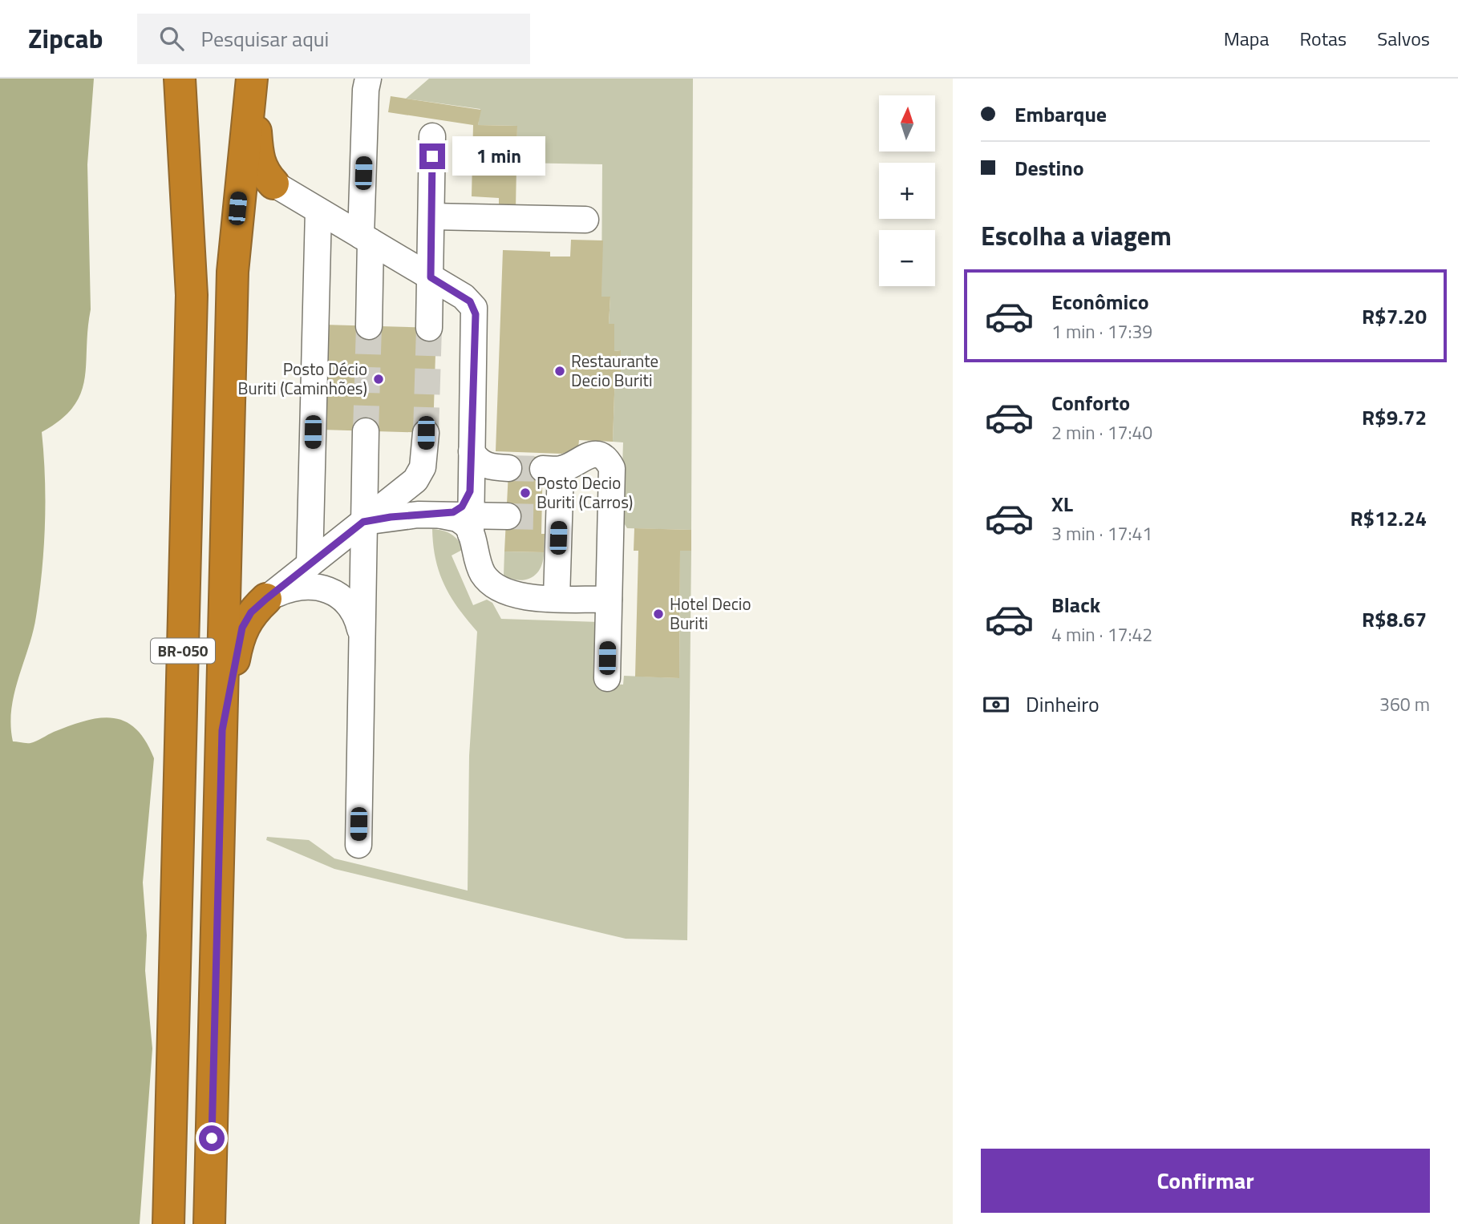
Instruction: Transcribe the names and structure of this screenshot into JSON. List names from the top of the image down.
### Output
{
  "streets": {
    "highway": ["BR-050"]
  },
  "places": [
    "Restaurante Decio Buriti",
    "Posto Décio Buriti (Caminhões)",
    "Posto Decio Buriti (Carros)",
    "Hotel Decio Buriti"
  ],
  "north": "top",
  "page": {
    "header": "Zipcab",
    "search": "Pesquisar aqui",
    "nav": ["Mapa", "Rotas", "Salvos"],
    "banner": ["Embarque", "Destino"],
    "map_buttons": ["+", "−"],
    "bubble": "1 min",
    "heading": "Escolha a viagem",
    "list": [
      {
        "name": "Econômico",
        "note": "1 min · 17:39",
        "value": "R$7.20"
      },
      {
        "name": "Conforto",
        "note": "2 min · 17:40",
        "value": "R$9.72"
      },
      {
        "name": "XL",
        "note": "3 min · 17:41",
        "value": "R$12.24"
      },
      {
        "name": "Black",
        "note": "4 min · 17:42",
        "value": "R$8.67"
      }
    ],
    "pay": ["Dinheiro", "360 m"],
    "buttons": "Confirmar"
  }
}
